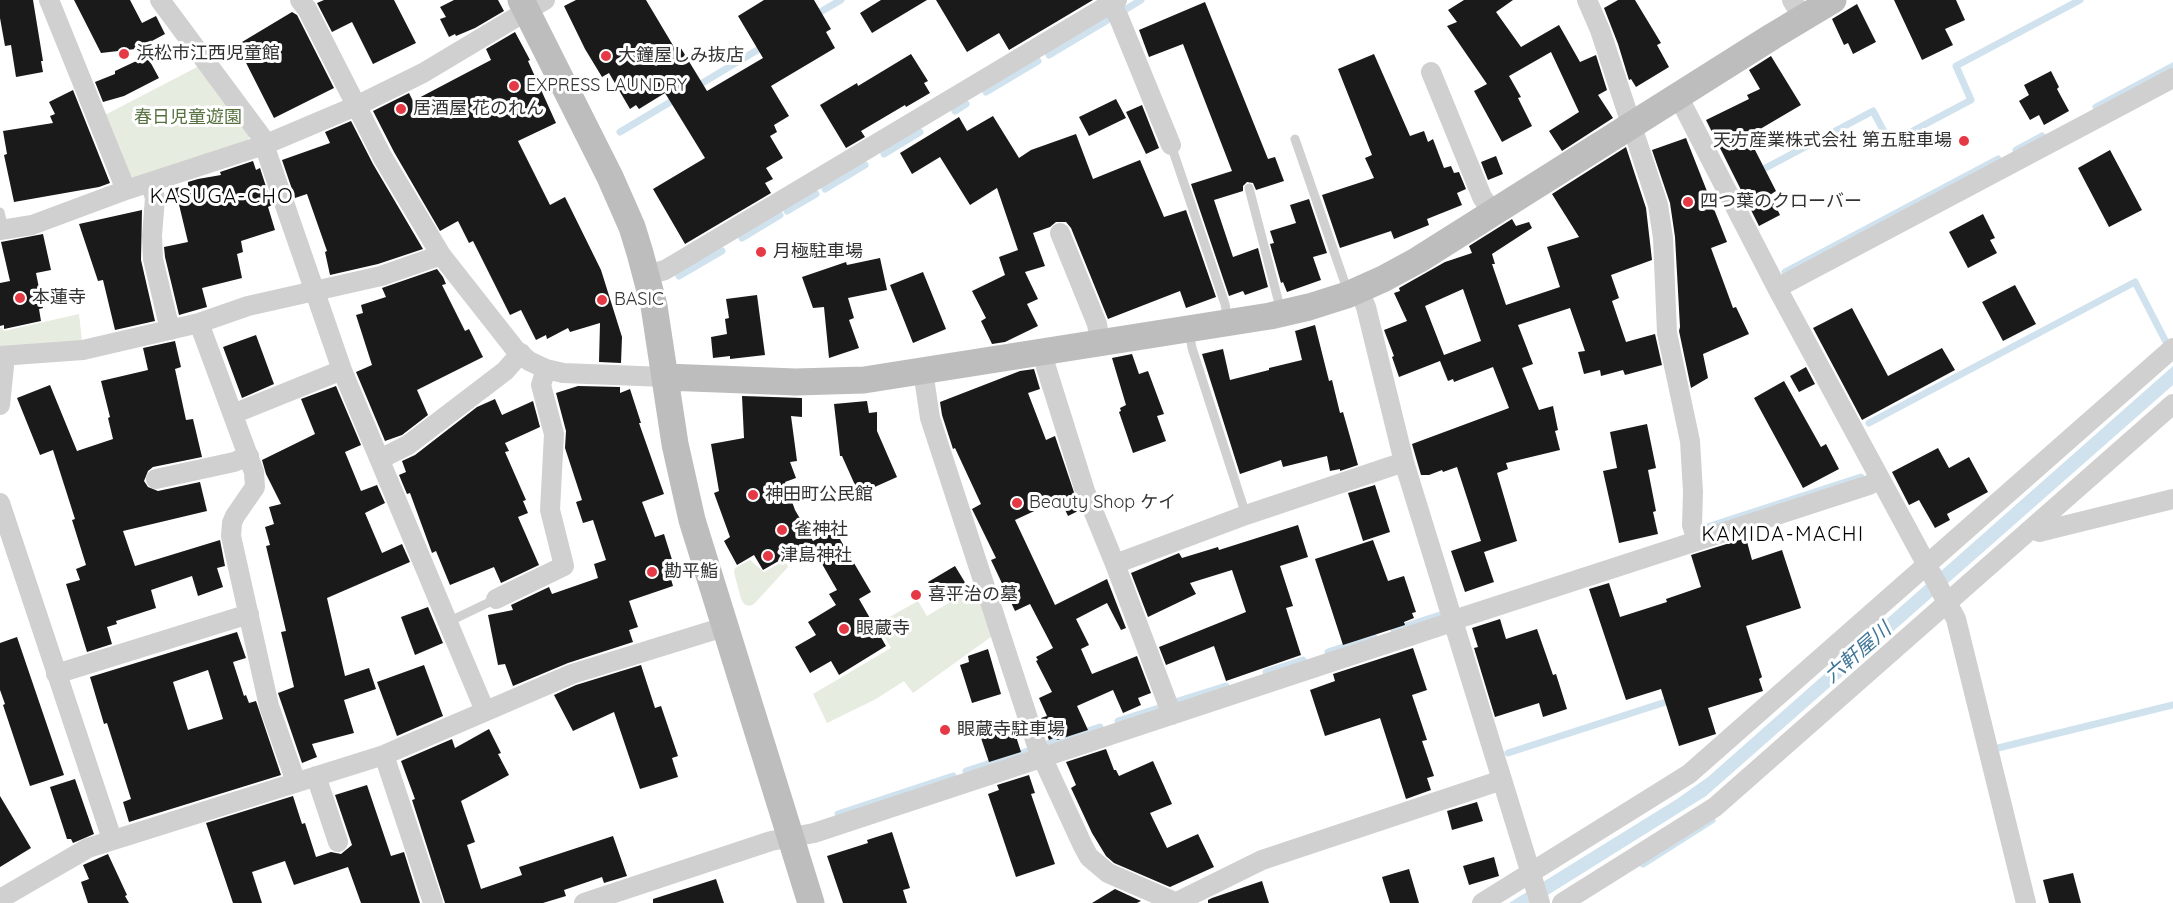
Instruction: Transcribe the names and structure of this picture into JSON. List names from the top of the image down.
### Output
{
  "districts": ["KASUGA-CHO", "KAMIDA-MACHI"],
  "water": ["六軒屋川"],
  "parks": ["春日児童遊園"],
  "places": [
    "浜松市江西児童館",
    "大鐘屋しみ抜店",
    "EXPRESS LAUNDRY",
    "居酒屋 花のれん",
    "天方産業株式会社 第五駐車場",
    "四つ葉のクローバー",
    "月極駐車場",
    "本蓮寺",
    "BASIC",
    "神田町公民館",
    "Beauty Shop ケイ",
    "雀神社",
    "津島神社",
    "勘平鮨",
    "喜平治の墓",
    "眼蔵寺",
    "眼蔵寺駐車場"
  ]
}
